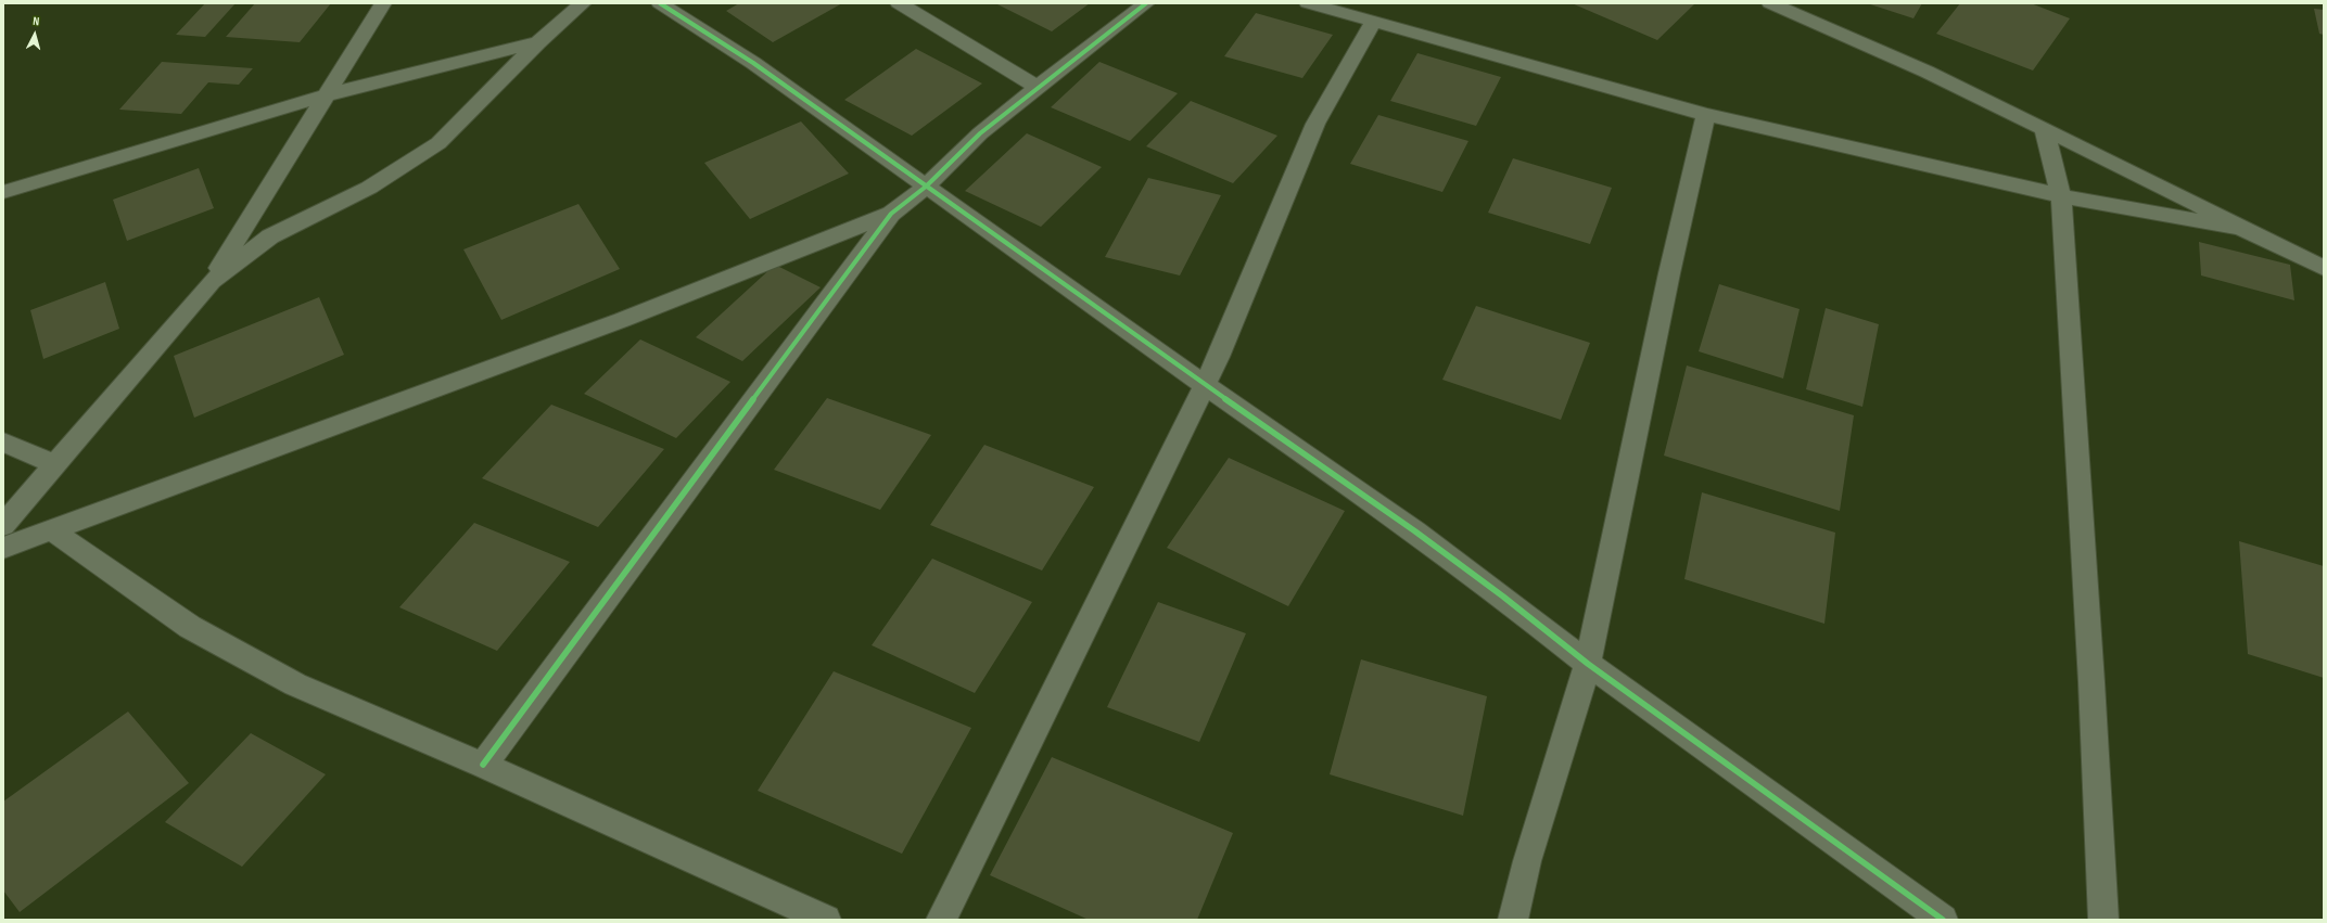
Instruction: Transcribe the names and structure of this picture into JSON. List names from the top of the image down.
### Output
{
  "north": "top"
}
